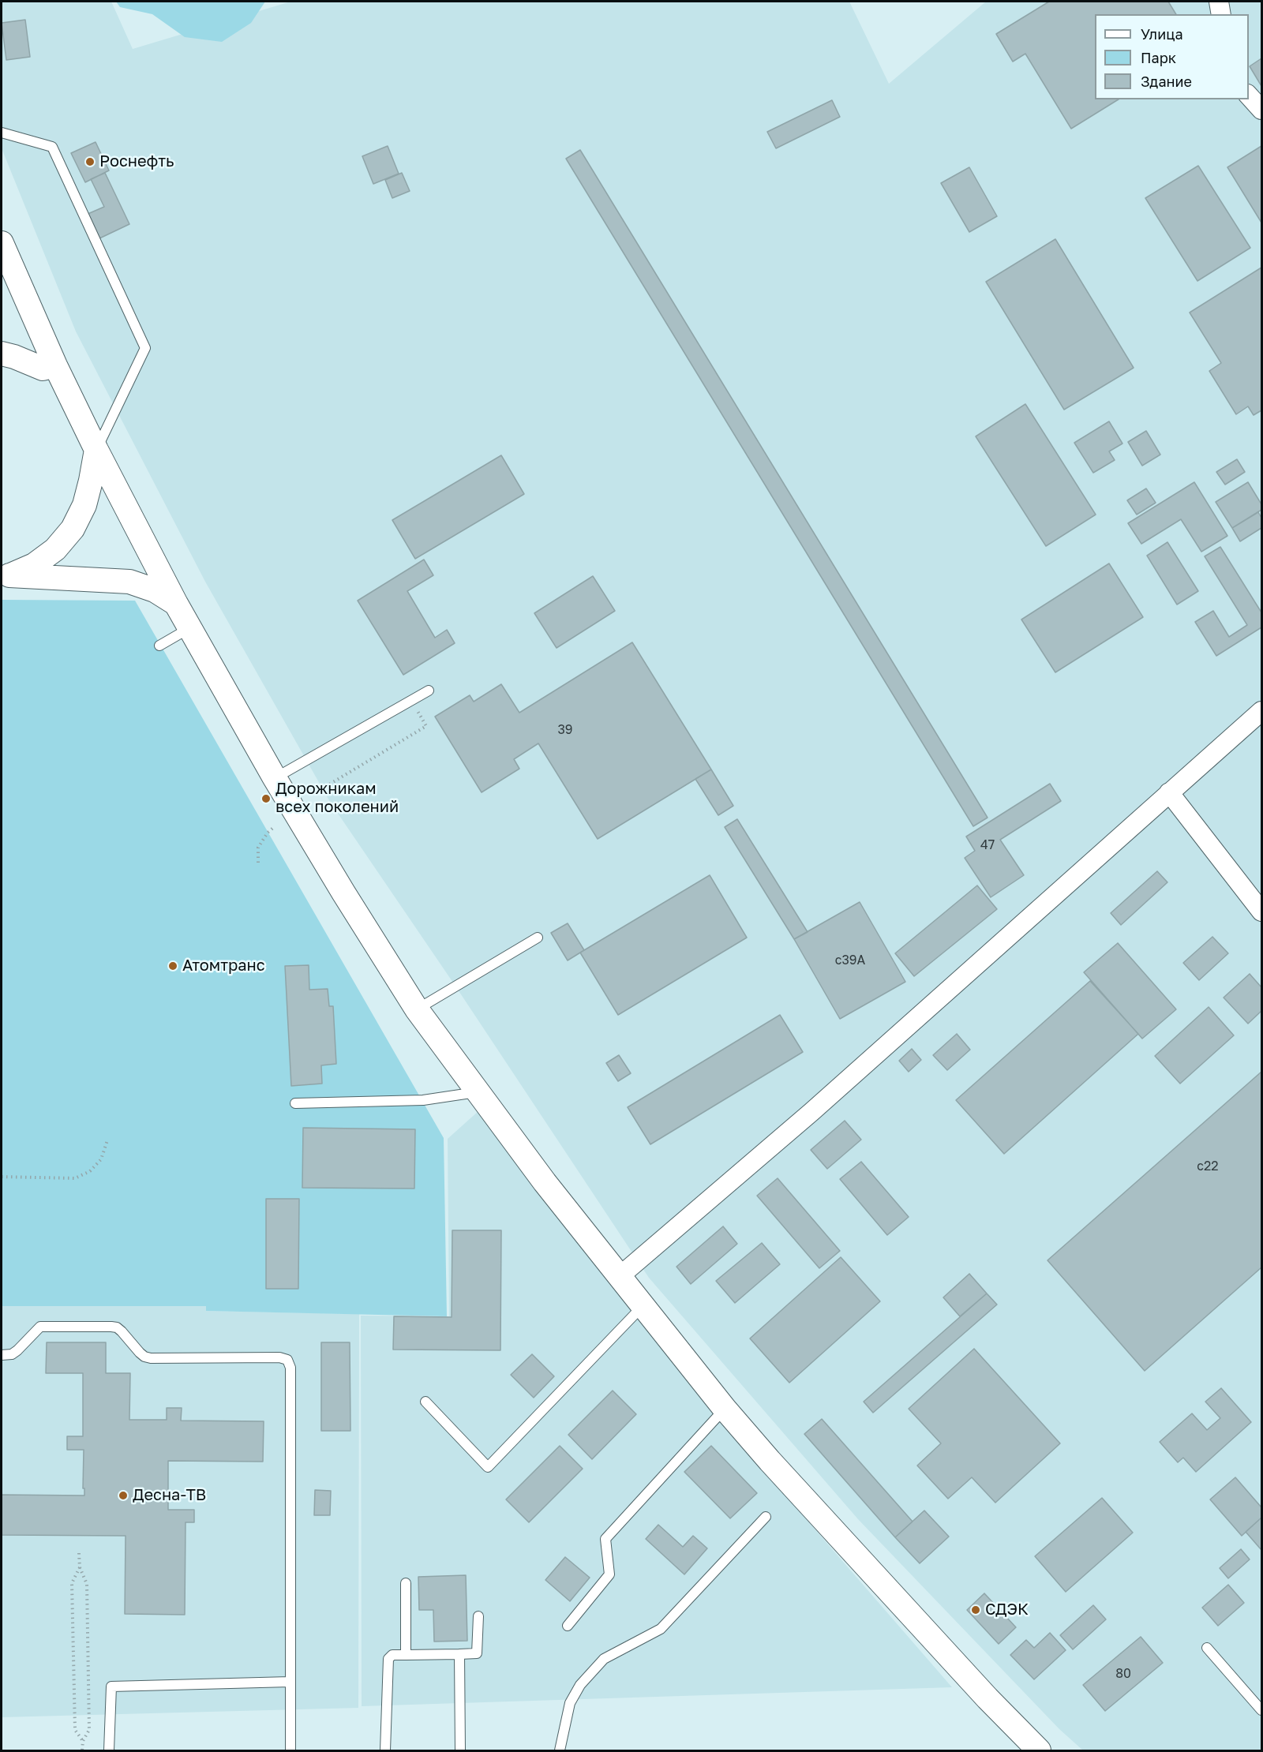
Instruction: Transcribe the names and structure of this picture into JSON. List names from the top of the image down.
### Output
{
  "places": [
    "Роснефть",
    "Дорожникам всех поколений",
    "Атомтранс",
    "Десна-ТВ",
    "СДЭК"
  ],
  "house_numbers": [
    "39",
    "47",
    "с39А",
    "с22",
    "80"
  ],
  "legend": ["Улица", "Парк", "Здание"]
}
